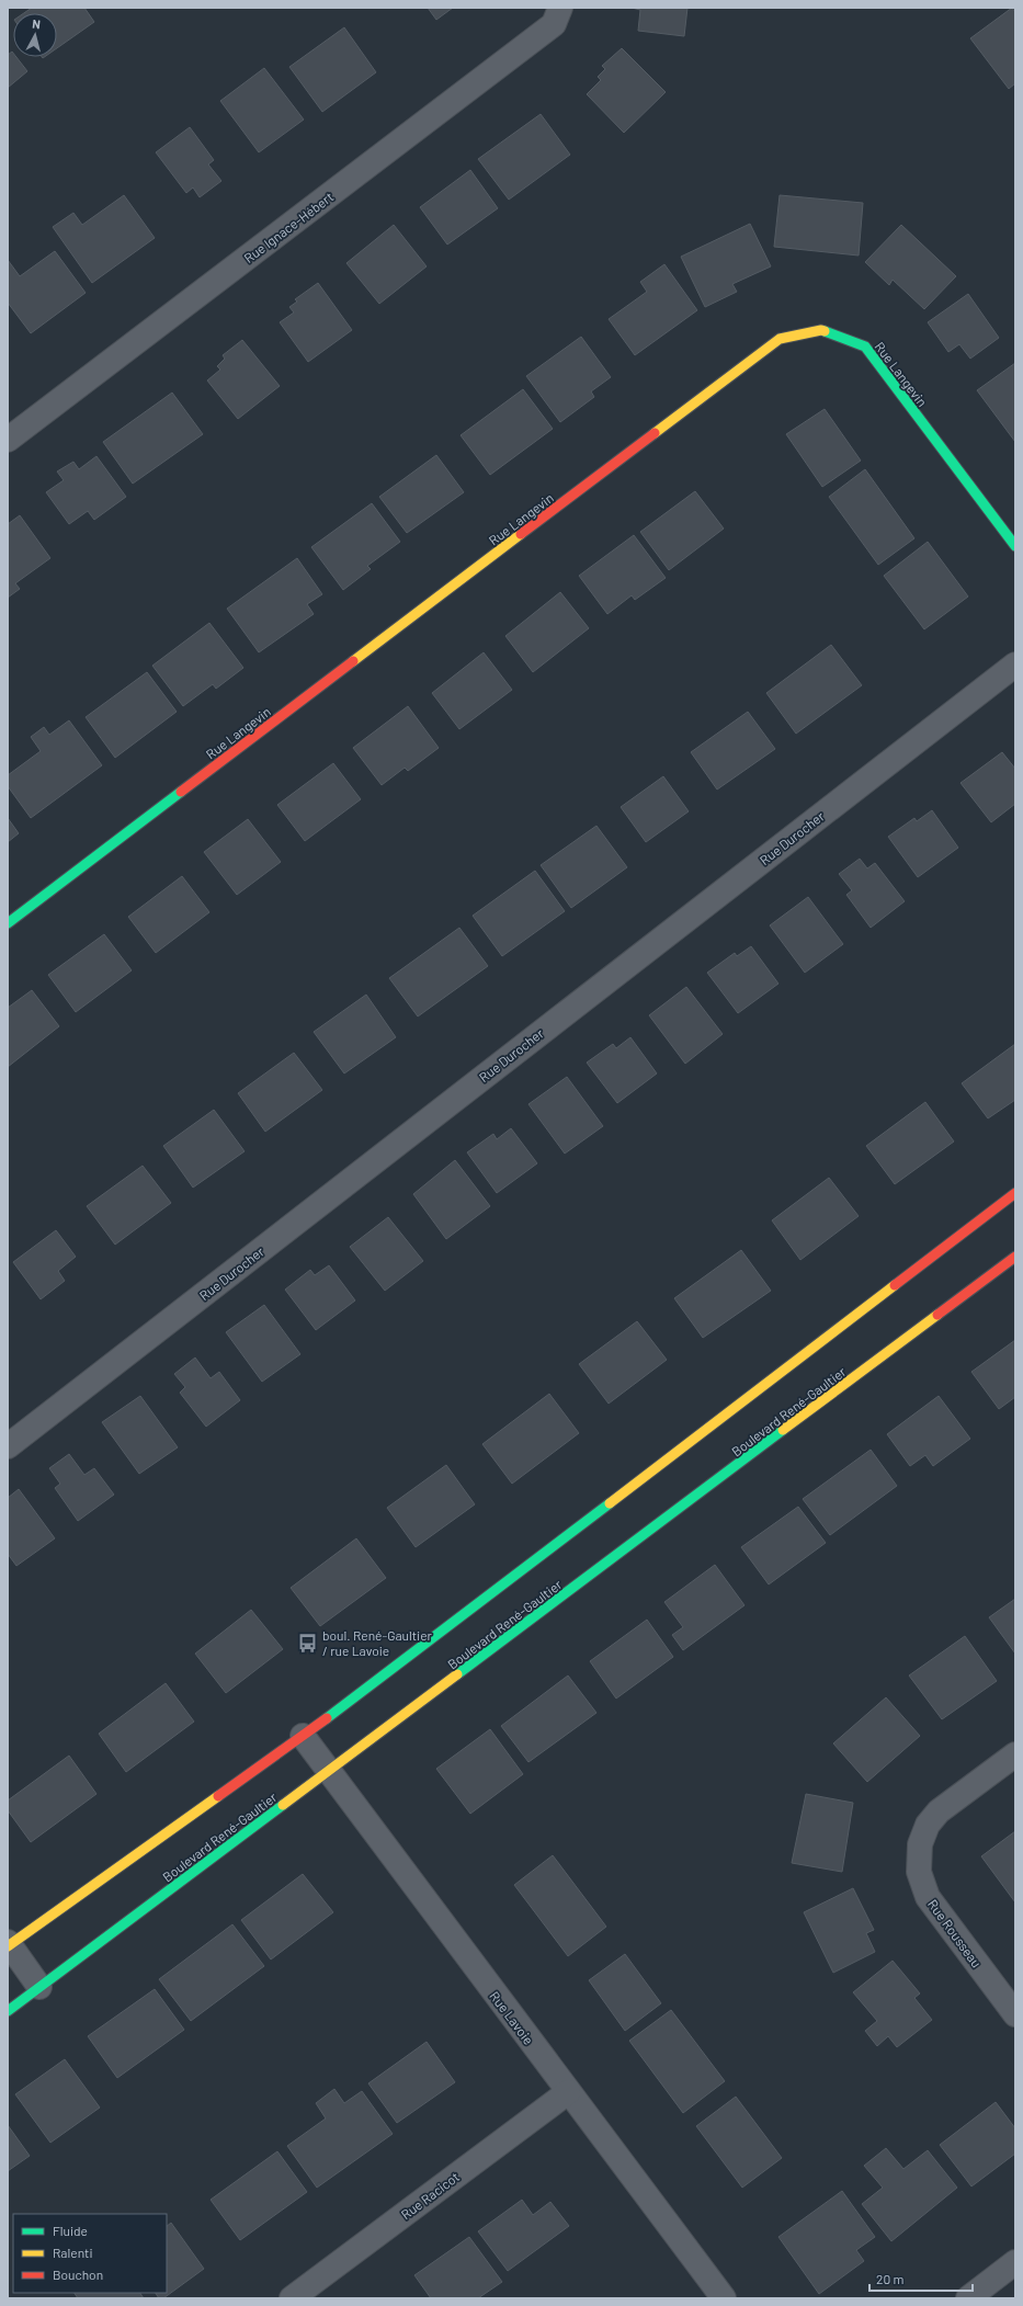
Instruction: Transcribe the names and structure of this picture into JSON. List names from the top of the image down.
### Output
{
  "streets": {
    "street": [
      "Rue Ignace-Hébert",
      "Rue Langevin",
      "Rue Durocher",
      "Boulevard René-Gaultier",
      "Rue Rousseau",
      "Rue Lavoie",
      "Rue Racicot"
    ]
  },
  "crossings": [
    ["Boulevard René-Gaultier", "Rue Lavoie"],
    ["Rue Lavoie", "Rue Racicot"]
  ],
  "places": {
    "bus stop": ["boul. René-Gaultier / rue Lavoie"]
  },
  "legend": ["Fluide", "Ralenti", "Bouchon"],
  "scale_bar": "20 m",
  "north": "top"
}
